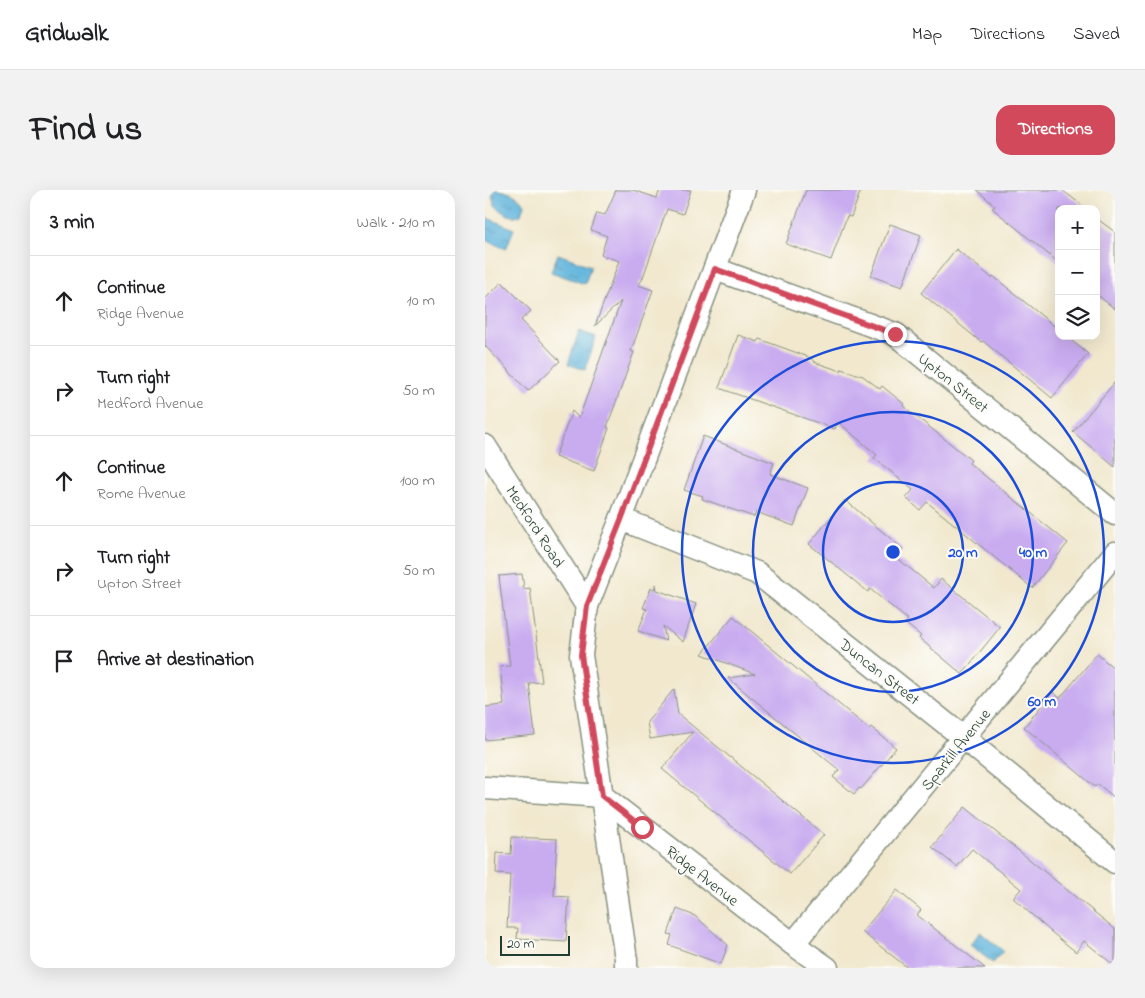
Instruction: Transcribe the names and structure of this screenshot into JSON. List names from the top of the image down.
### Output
{
  "streets": {
    "street": [
      "Upton Street",
      "Medford Road",
      "Duncan Street",
      "Sparkill Avenue",
      "Ridge Avenue"
    ]
  },
  "crossings": [
    ["Duncan Street", "Sparkill Avenue"],
    ["Sparkill Avenue", "Ridge Avenue"]
  ],
  "scale_bar": "20 m",
  "page": {
    "header": "Gridwalk",
    "nav": ["Map", "Directions", "Saved"],
    "title": "Find us",
    "buttons": "Directions",
    "heading": ["3 min", "Walk · 210 m"],
    "map_buttons": ["+", "−"],
    "list": [
      ["Continue", "Ridge Avenue", "10 m"],
      ["Turn right", "Medford Avenue", "50 m"],
      ["Continue", "Rome Avenue", "100 m"],
      ["Turn right", "Upton Street", "50 m"],
      "Arrive at destination"
    ],
    "scale": "20 m"
  },
  "rings": ["20 m", "40 m", "60 m"]
}
